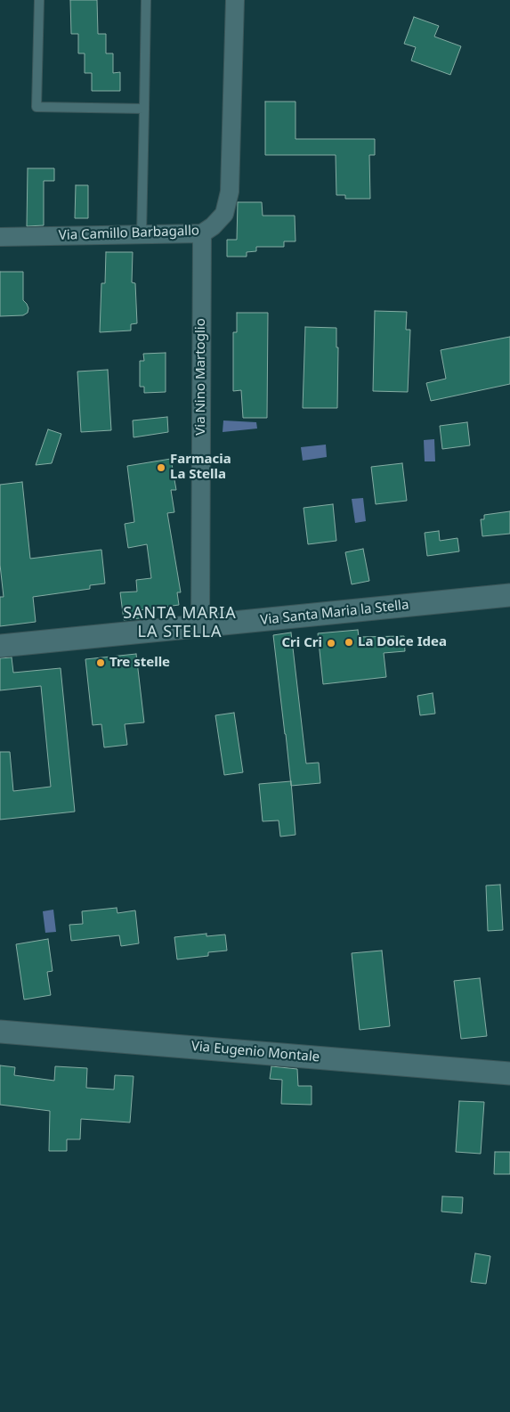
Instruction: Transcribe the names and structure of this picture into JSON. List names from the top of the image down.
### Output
{
  "streets": {
    "street": [
      "Via Camillo Barbagallo",
      "Via Nino Martoglio",
      "Via Santa Maria la Stella",
      "Via Eugenio Montale"
    ]
  },
  "crossings": [
    ["Via Camillo Barbagallo", "Via Nino Martoglio"],
    ["Via Nino Martoglio", "Via Santa Maria la Stella"]
  ],
  "districts": ["SANTA MARIA LA STELLA"],
  "places": [
    "Farmacia La Stella",
    "La Dolce Idea",
    "Cri Cri",
    "Tre stelle"
  ]
}
